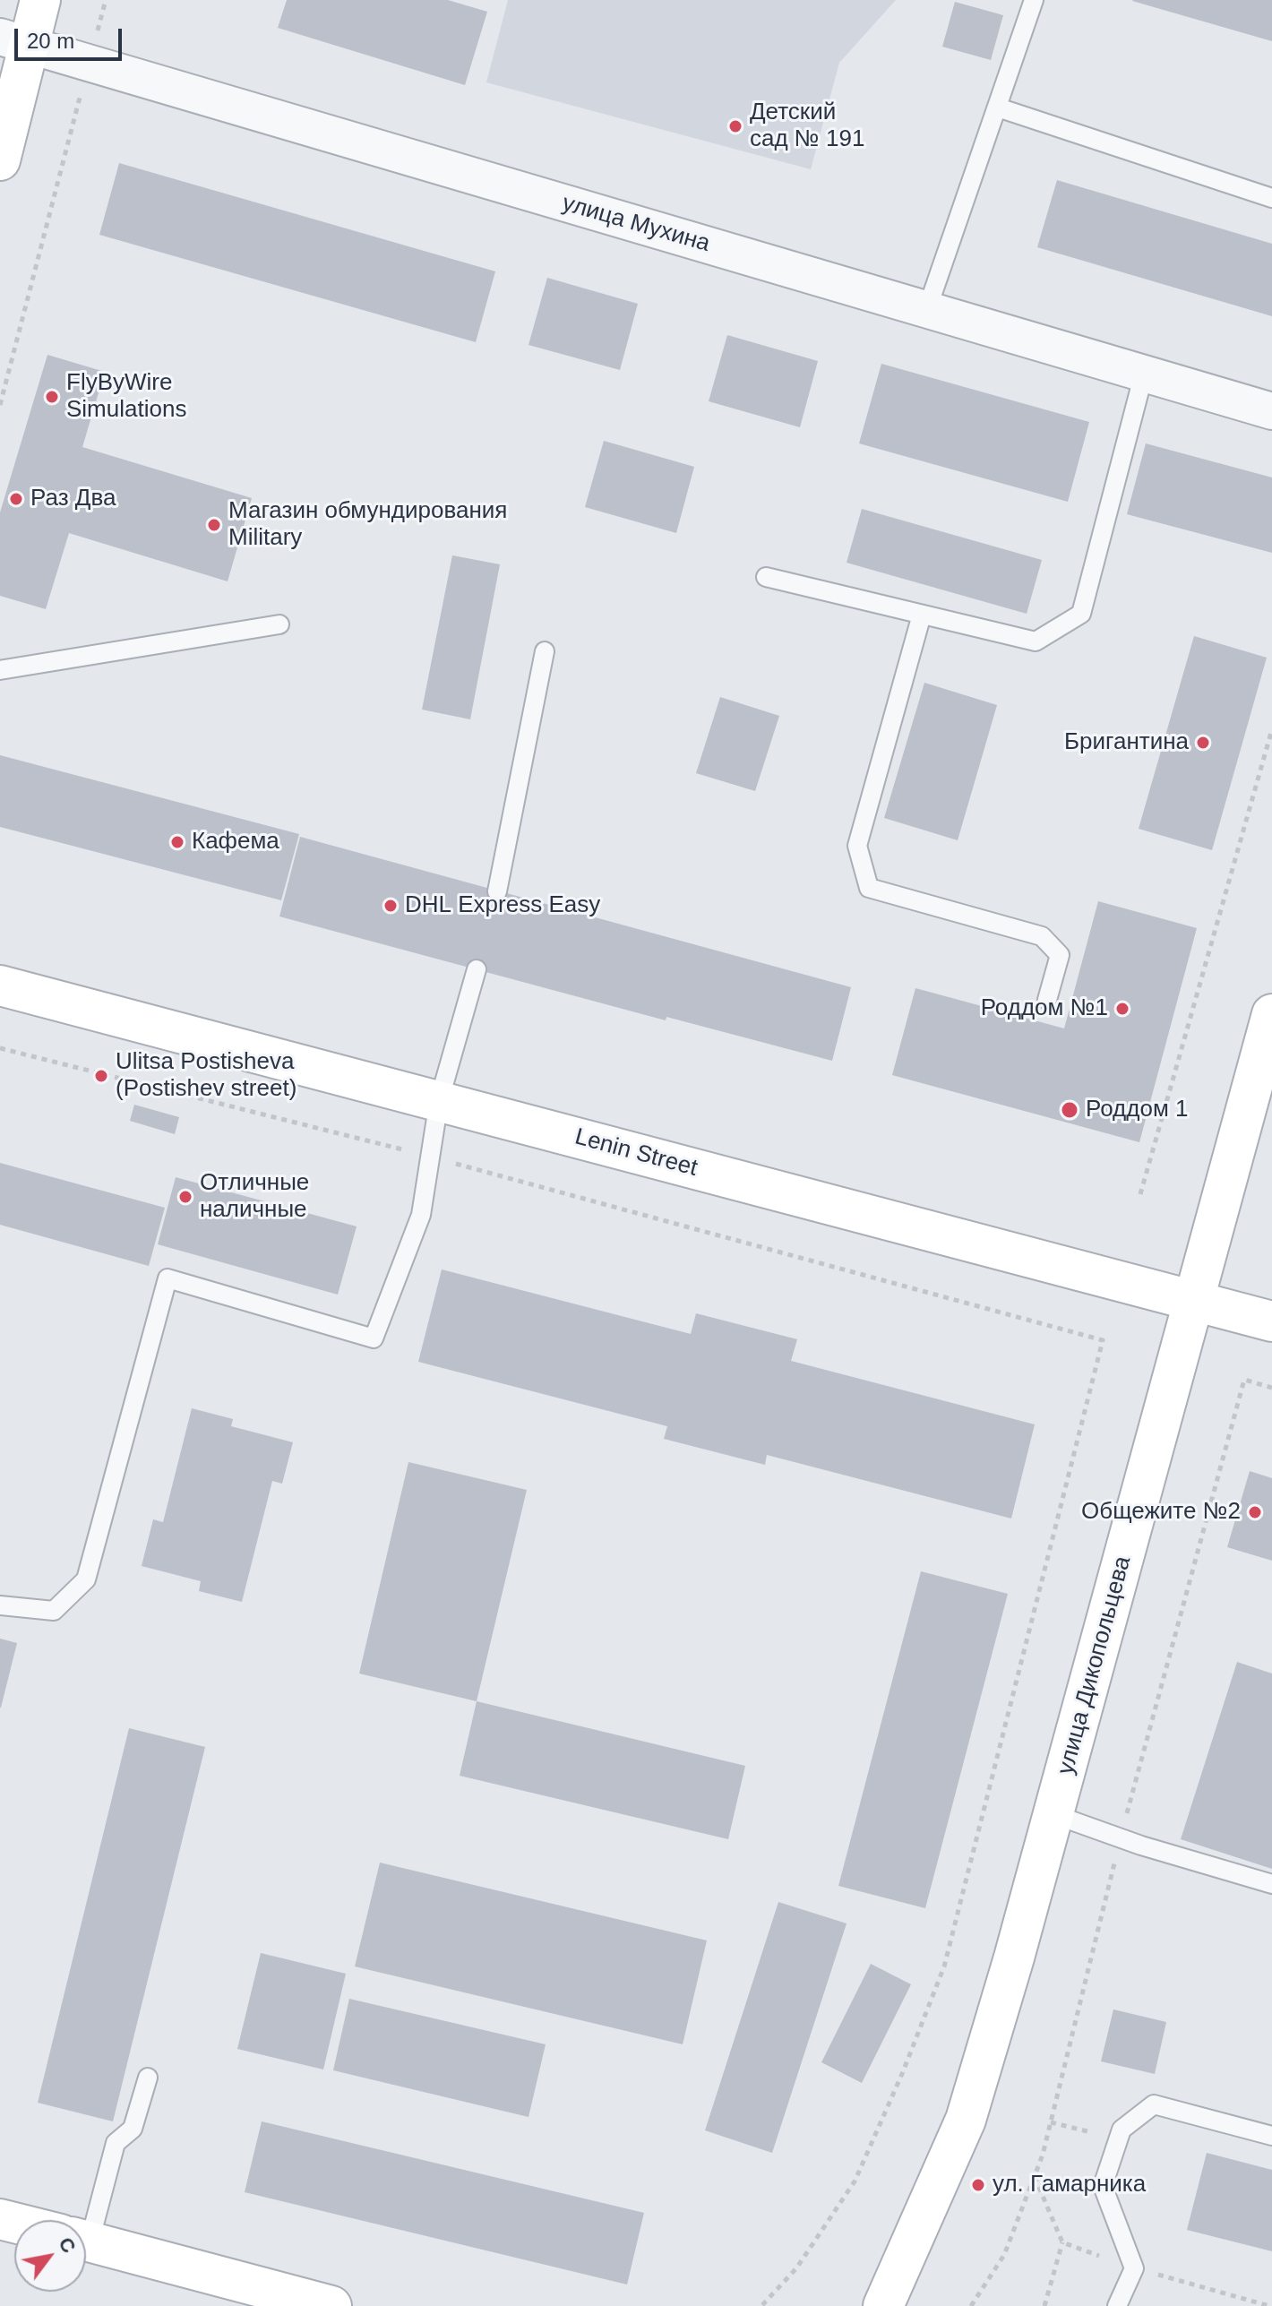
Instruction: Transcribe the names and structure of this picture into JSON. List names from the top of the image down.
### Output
{
  "streets": {
    "main road": ["Lenin Street", "улица Дикопольцева"],
    "street": ["улица Мухина"]
  },
  "crossings": [
    ["Lenin Street", "улица Дикопольцева"]
  ],
  "places": [
    "Детский сад № 191",
    "FlyByWire Simulations",
    "Раз Два",
    "Магазин обмундирования Military",
    "Бригантина",
    "Кафема",
    "DHL Express Easy",
    "Роддом №1",
    "Ulitsa Postisheva (Postishev street)",
    "Роддом 1",
    "Отличные наличные",
    "Общежите №2",
    "ул. Гамарника"
  ],
  "scale_bar": "20 m",
  "north": "top right"
}
